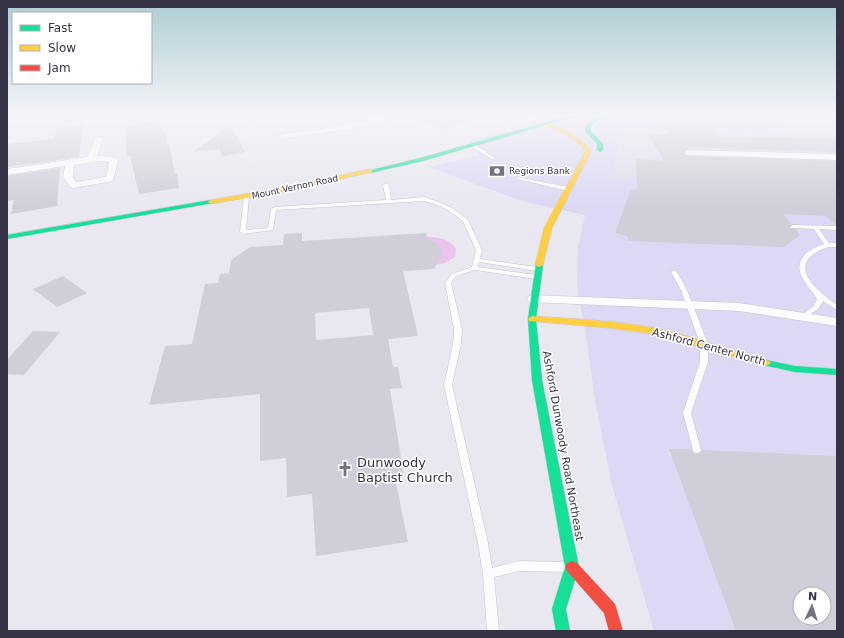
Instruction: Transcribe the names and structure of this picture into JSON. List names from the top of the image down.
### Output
{
  "streets": {
    "main road": ["Mount Vernon Road", "Ashford Center North", "Ashford Dunwoody Road Northeast"]
  },
  "crossings": [
    ["Ashford Center North", "Ashford Dunwoody Road Northeast"]
  ],
  "places": {
    "bank": ["Regions Bank"],
    "church": ["Dunwoody Baptist Church"]
  },
  "legend": ["Fast", "Slow", "Jam"],
  "north": "top"
}
